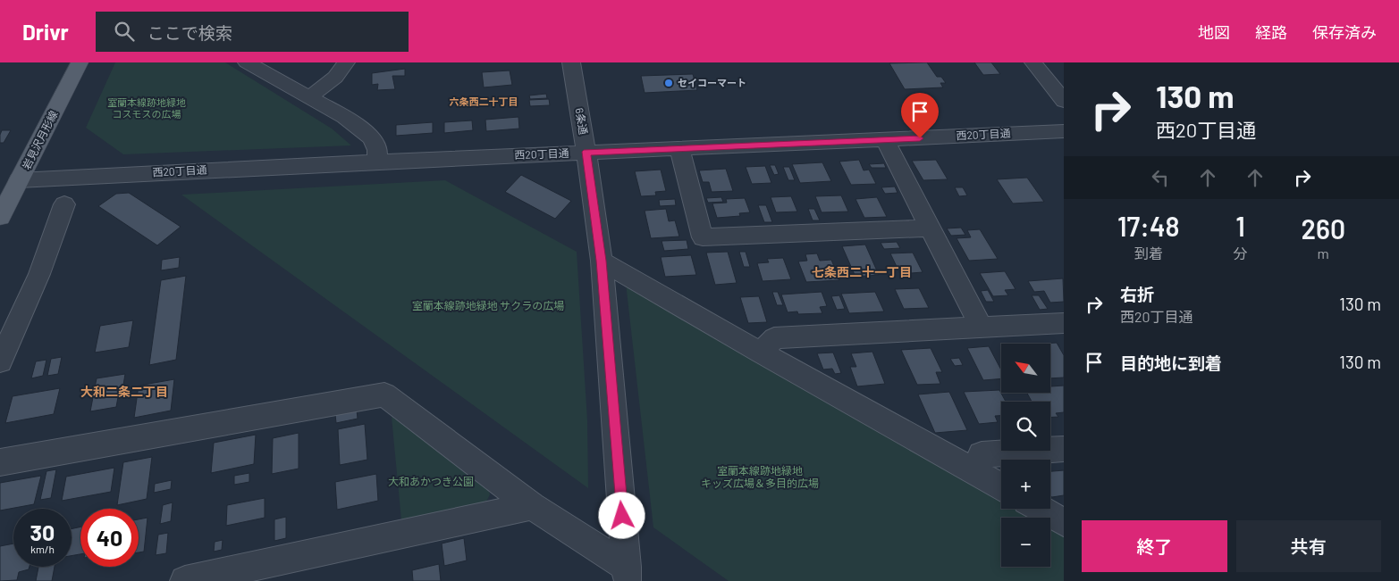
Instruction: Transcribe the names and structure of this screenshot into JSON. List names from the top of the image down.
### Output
{
  "streets": {
    "main road": ["岩見沢月形線"],
    "street": ["6条通", "西20丁目通"]
  },
  "crossings": [
    ["6条通", "西20丁目通"],
    ["西20丁目通", "岩見沢月形線"]
  ],
  "districts": ["六条西二十丁目", "七条西二十一丁目", "大和二条二丁目"],
  "parks": [
    "室蘭本線跡地緑地 コスモスの広場",
    "室蘭本線跡地緑地 サクラの広場",
    "室蘭本線跡地緑地 キッズ広場＆多目的広場",
    "大和あかつき公園"
  ],
  "places": ["セイコーマート"],
  "north": "top left",
  "page": {
    "header": "Drivr",
    "search": "ここで検索",
    "nav": ["地図", "経路", "保存済み"],
    "turn": ["130 m", "西20丁目通"],
    "eta": [
      "17:48",
      "到着",
      "1",
      "分",
      "260",
      "m"
    ],
    "list": [
      {
        "name": "右折",
        "note": "西20丁目通",
        "value": "130 m"
      },
      {
        "name": "目的地に到着",
        "value": "130 m"
      }
    ],
    "map_buttons": ["+", "−"],
    "speed": "30 km/h",
    "limit": "40",
    "buttons": ["終了", "共有"]
  }
}
